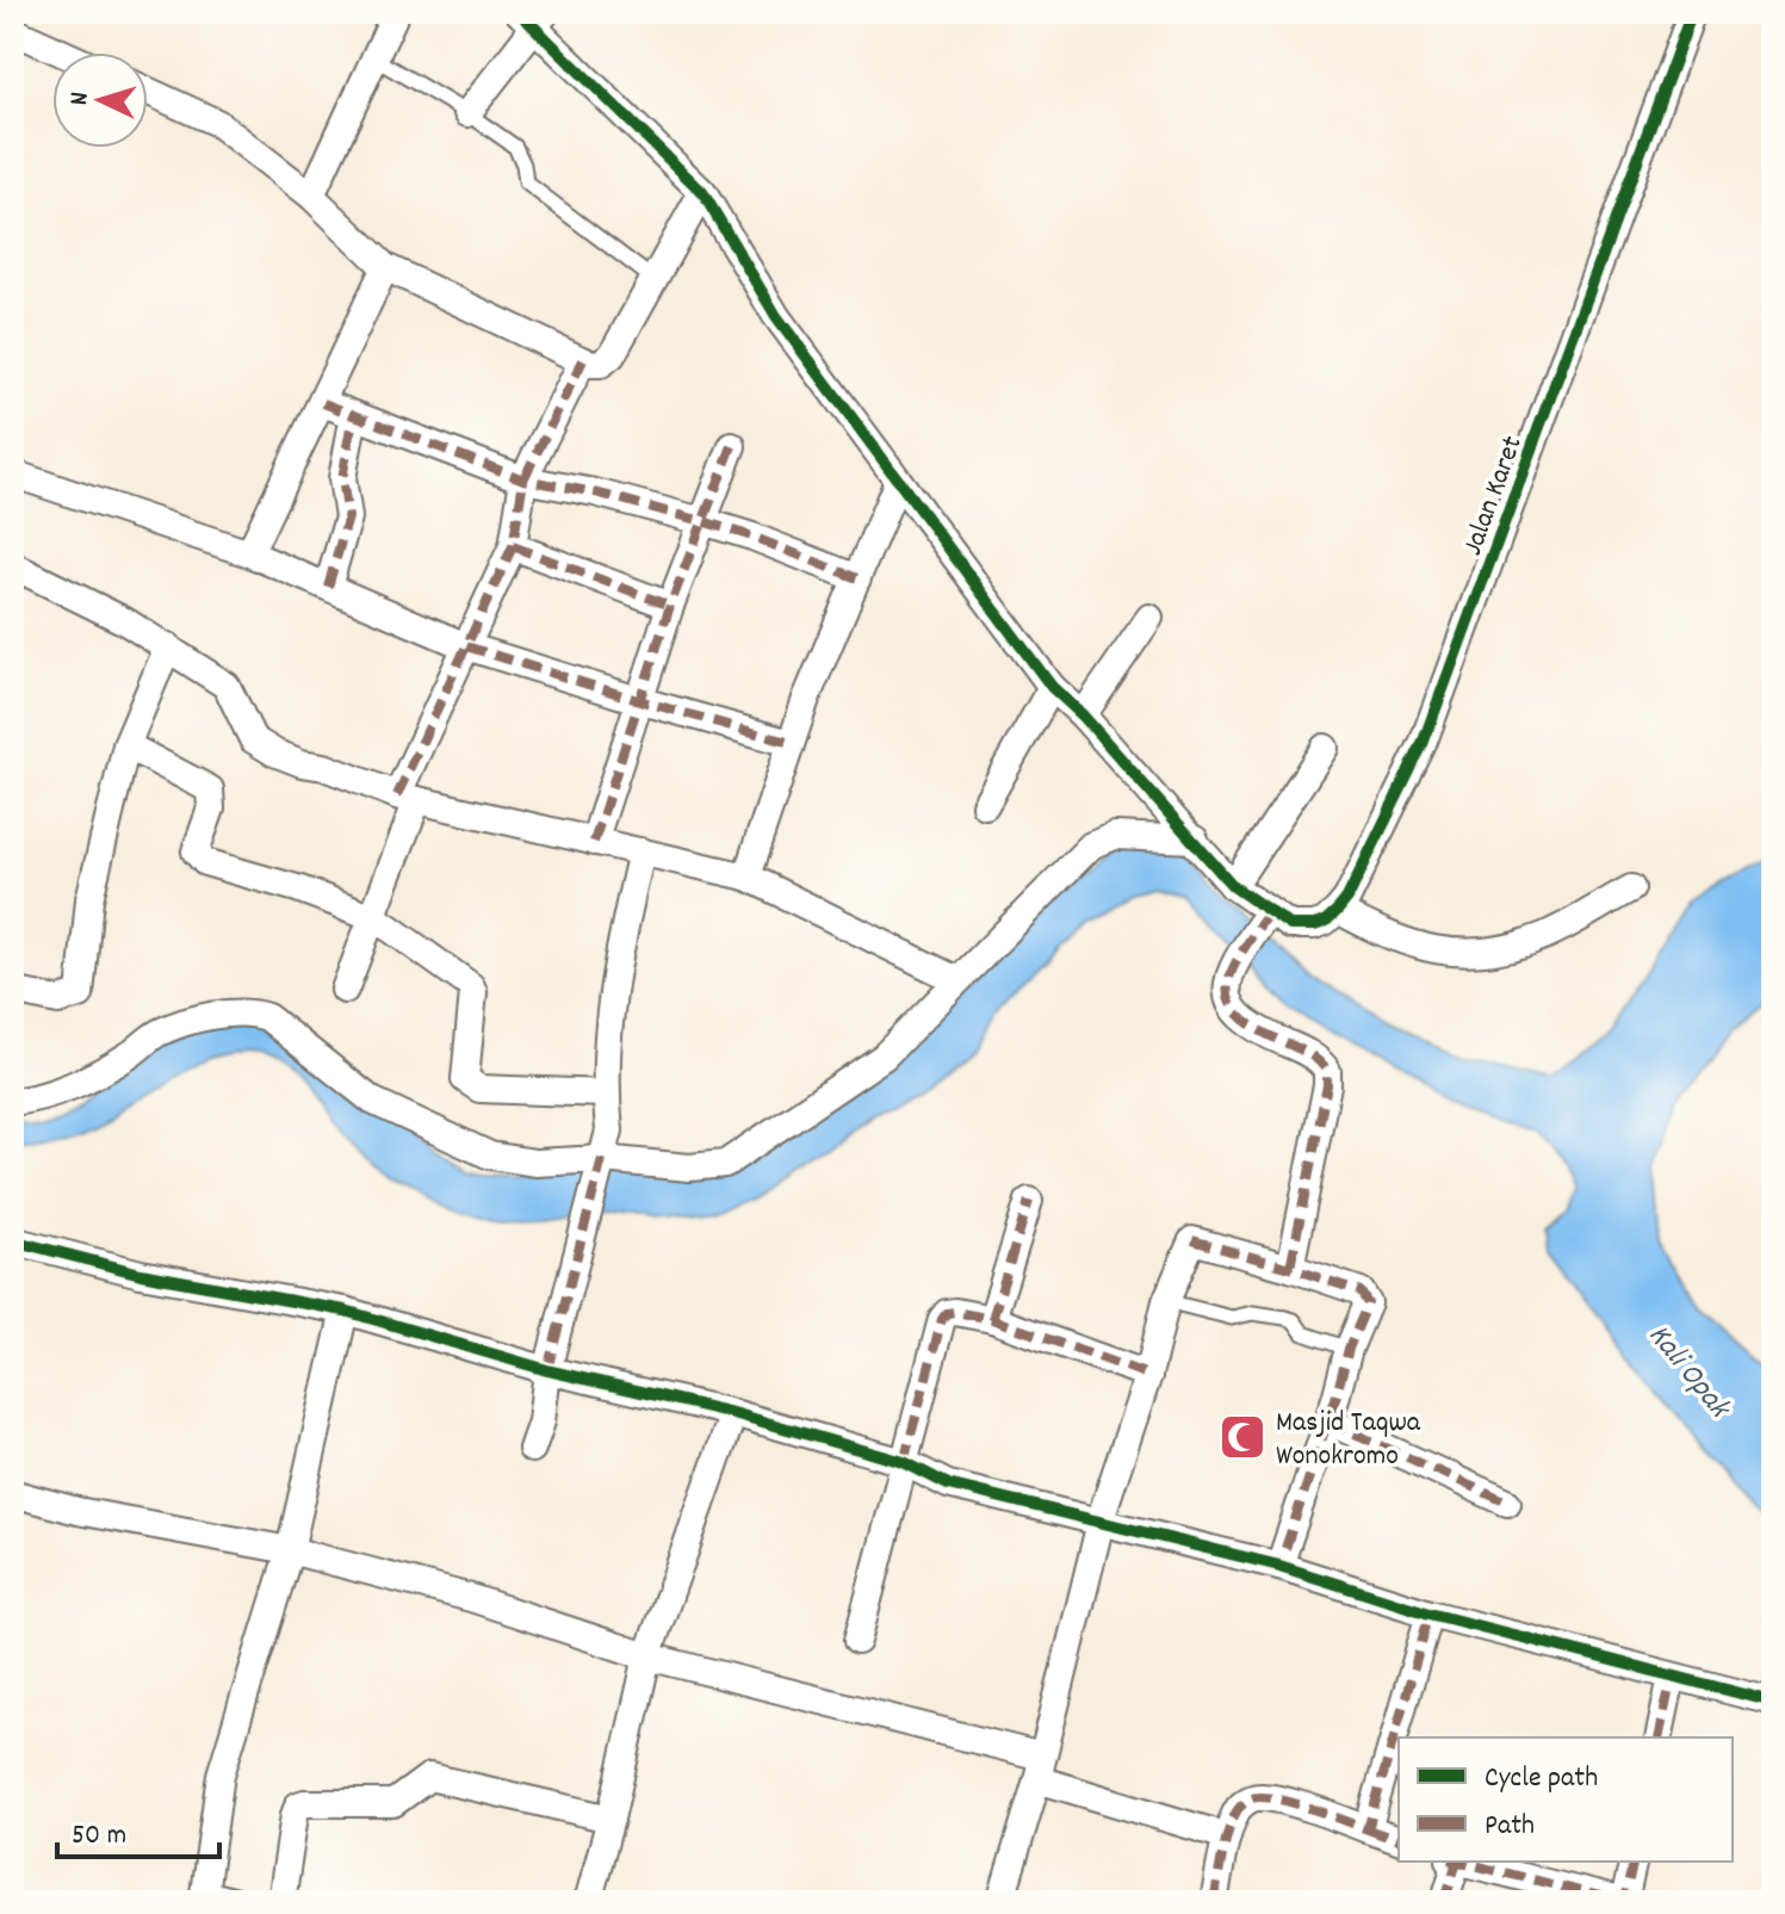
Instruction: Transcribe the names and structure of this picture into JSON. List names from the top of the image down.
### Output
{
  "streets": {
    "street": ["Jalan Karet"]
  },
  "water": ["Kali Opak"],
  "places": {
    "mosque": ["Masjid Taqwa Wonokromo"]
  },
  "legend": ["Cycle path", "Path"],
  "scale_bar": "50 m",
  "north": "left"
}
